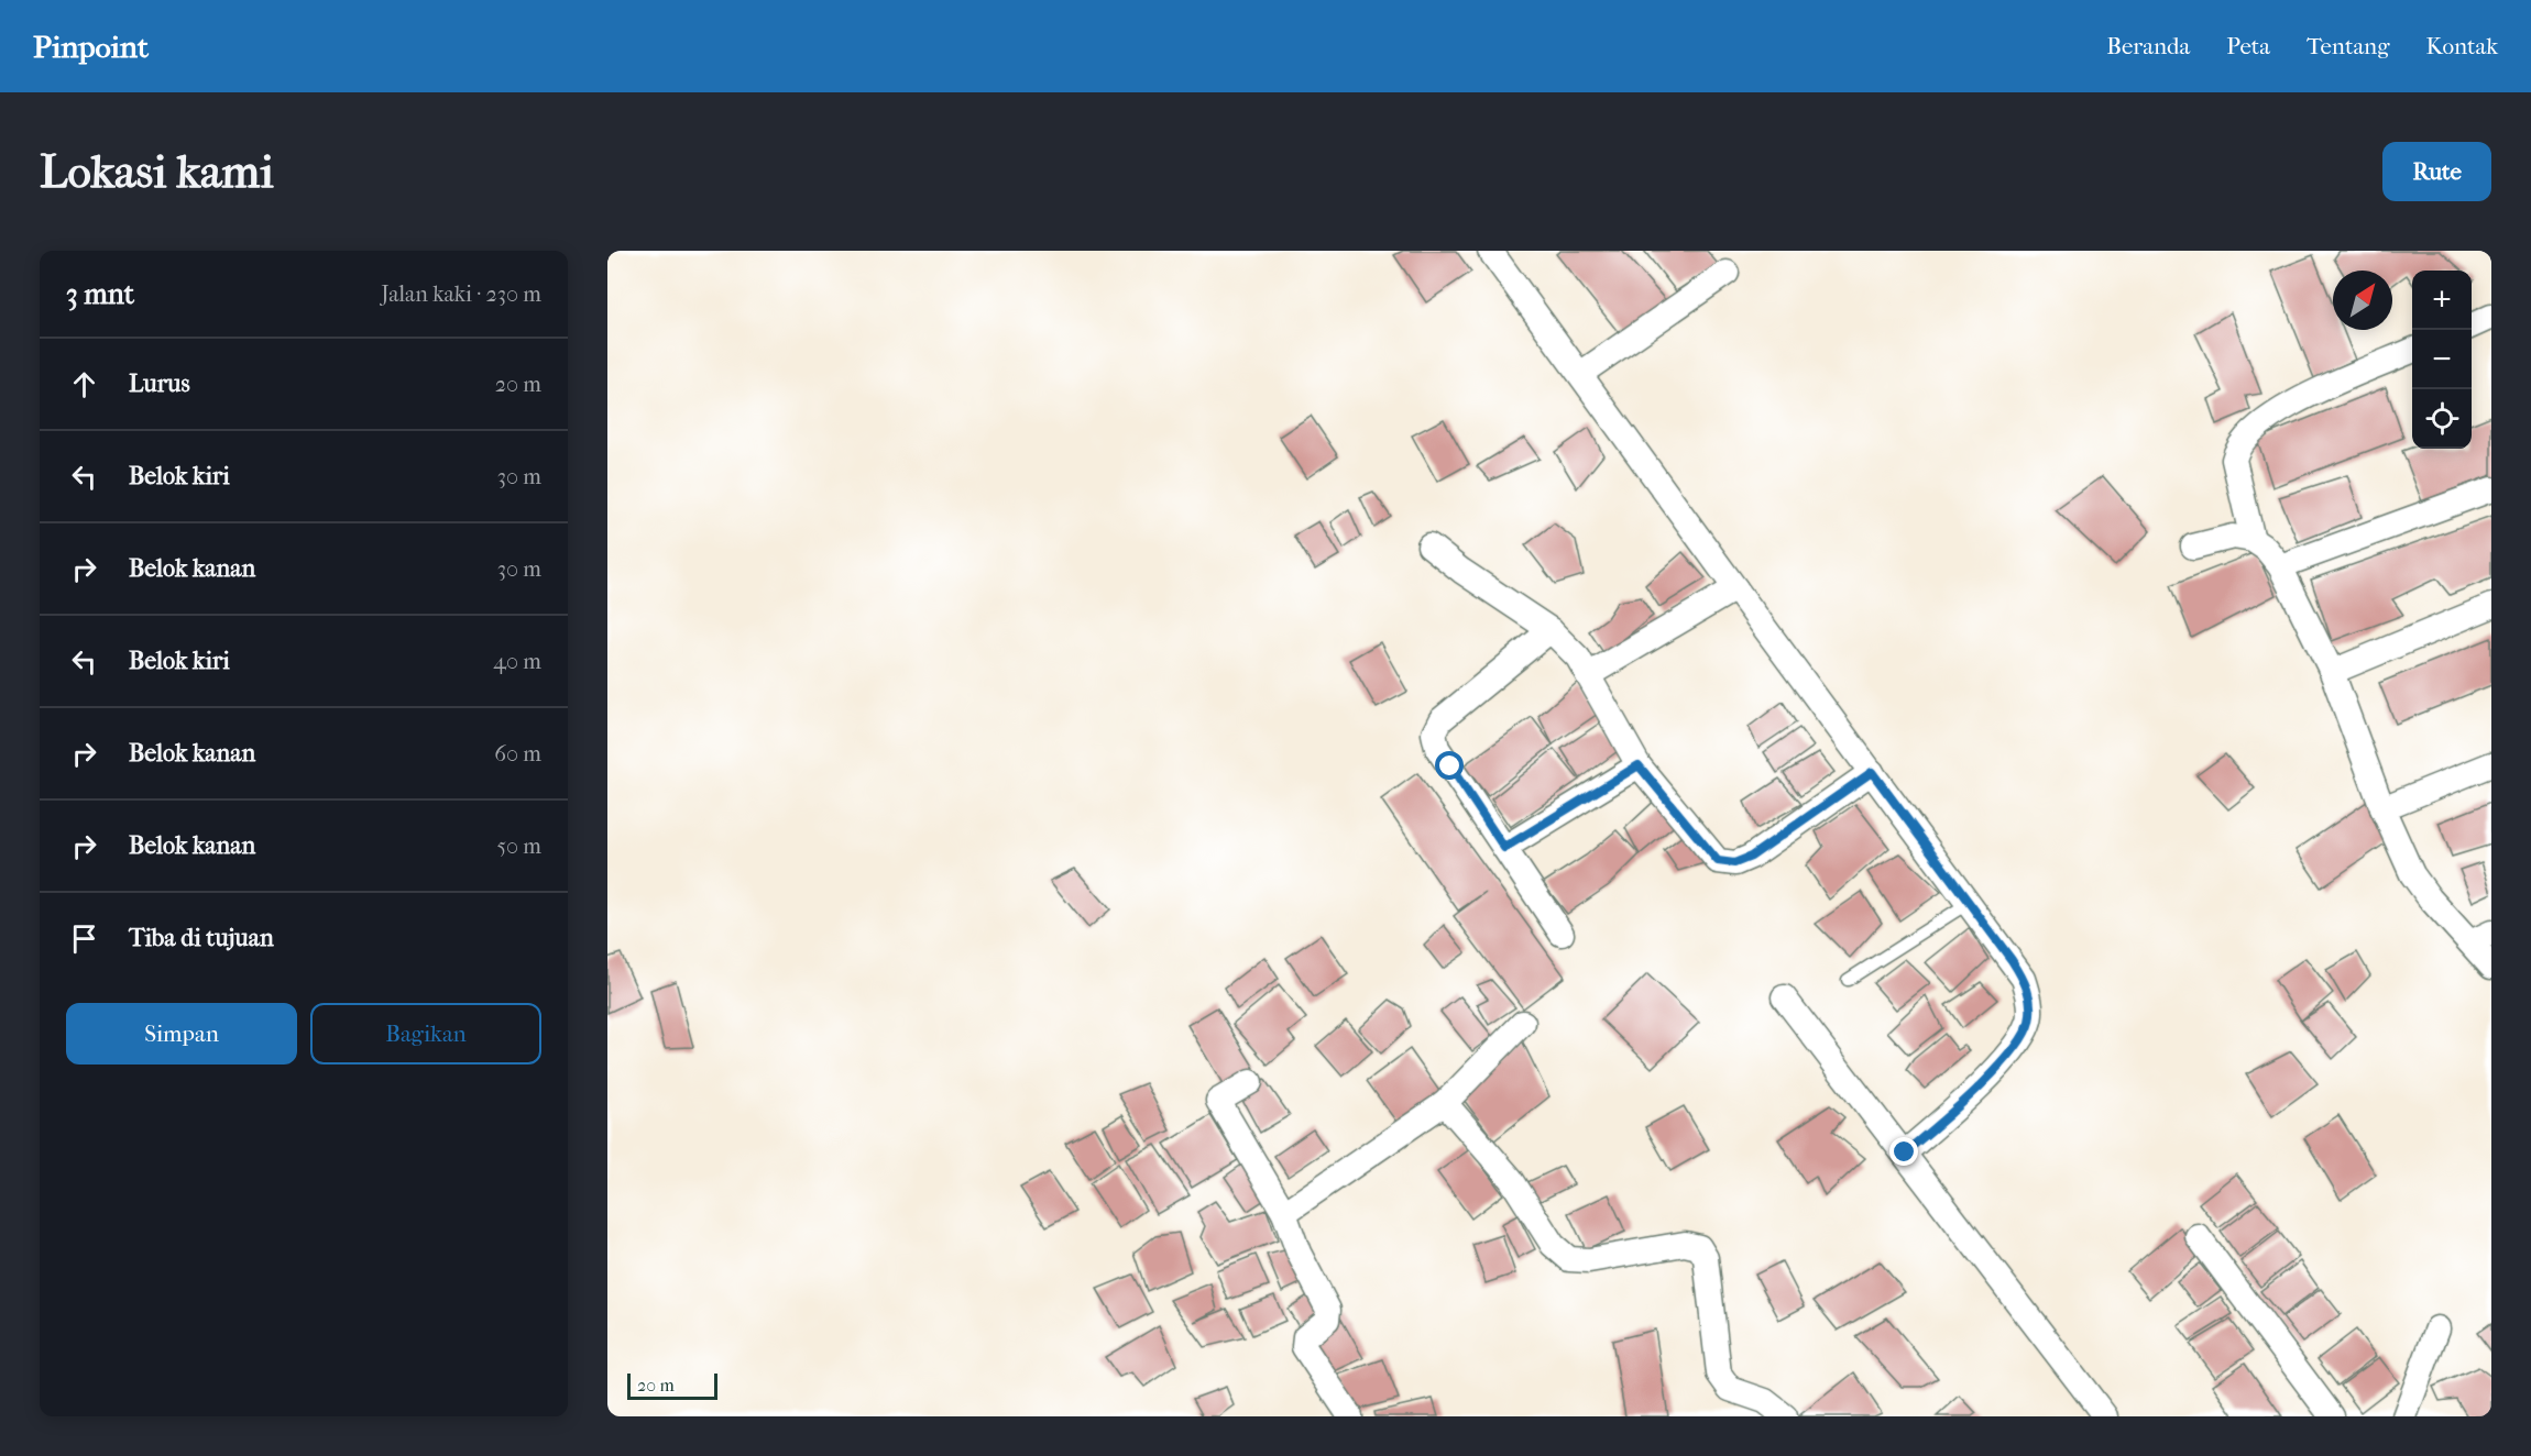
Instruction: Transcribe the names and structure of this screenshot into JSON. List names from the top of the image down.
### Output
{
  "scale_bar": "20 m",
  "north": "top right",
  "page": {
    "header": "Pinpoint",
    "nav": [
      "Beranda",
      "Peta",
      "Tentang",
      "Kontak"
    ],
    "buttons": [
      "Rute",
      ["Simpan", "Bagikan"]
    ],
    "title": "Lokasi kami",
    "heading": ["3 mnt", "Jalan kaki · 230 m"],
    "map_buttons": ["+", "−"],
    "list": [
      ["Lurus", "20 m"],
      ["Belok kiri", "30 m"],
      ["Belok kanan", "30 m"],
      ["Belok kiri", "40 m"],
      ["Belok kanan", "60 m"],
      ["Belok kanan", "50 m"],
      "Tiba di tujuan"
    ],
    "scale": "20 m"
  }
}
